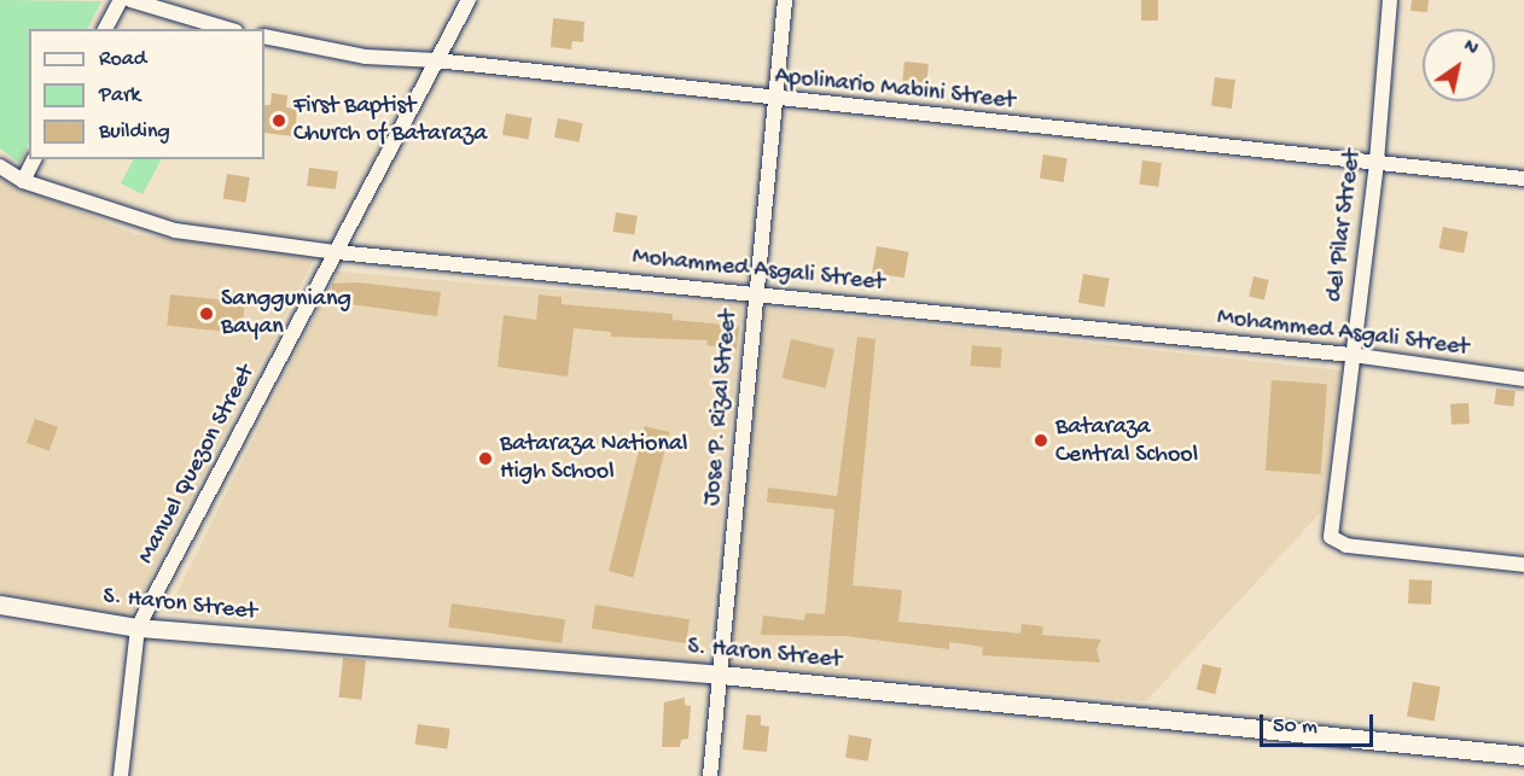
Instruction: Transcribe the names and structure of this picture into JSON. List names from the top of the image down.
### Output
{
  "streets": {
    "street": [
      "Apolinario Mabini Street",
      "del Pilar Street",
      "Mohammed Asgali Street",
      "Jose P. Rizal Street",
      "Manuel Quezon Street",
      "S. Haron Street"
    ]
  },
  "crossings": [
    ["Apolinario Mabini Street", "del Pilar Street"],
    ["Apolinario Mabini Street", "Jose P. Rizal Street"],
    ["Apolinario Mabini Street", "Manuel Quezon Street"],
    ["del Pilar Street", "Mohammed Asgali Street"],
    ["Mohammed Asgali Street", "Jose P. Rizal Street"],
    ["Mohammed Asgali Street", "Manuel Quezon Street"],
    ["Jose P. Rizal Street", "S. Haron Street"],
    ["Manuel Quezon Street", "S. Haron Street"]
  ],
  "places": [
    "First Baptist Church of Bataraza",
    "Sangguniang Bayan",
    "Bataraza Central School",
    "Bataraza National High School"
  ],
  "legend": ["Road", "Park", "Building"],
  "scale_bar": "50 m",
  "north": "top right"
}
